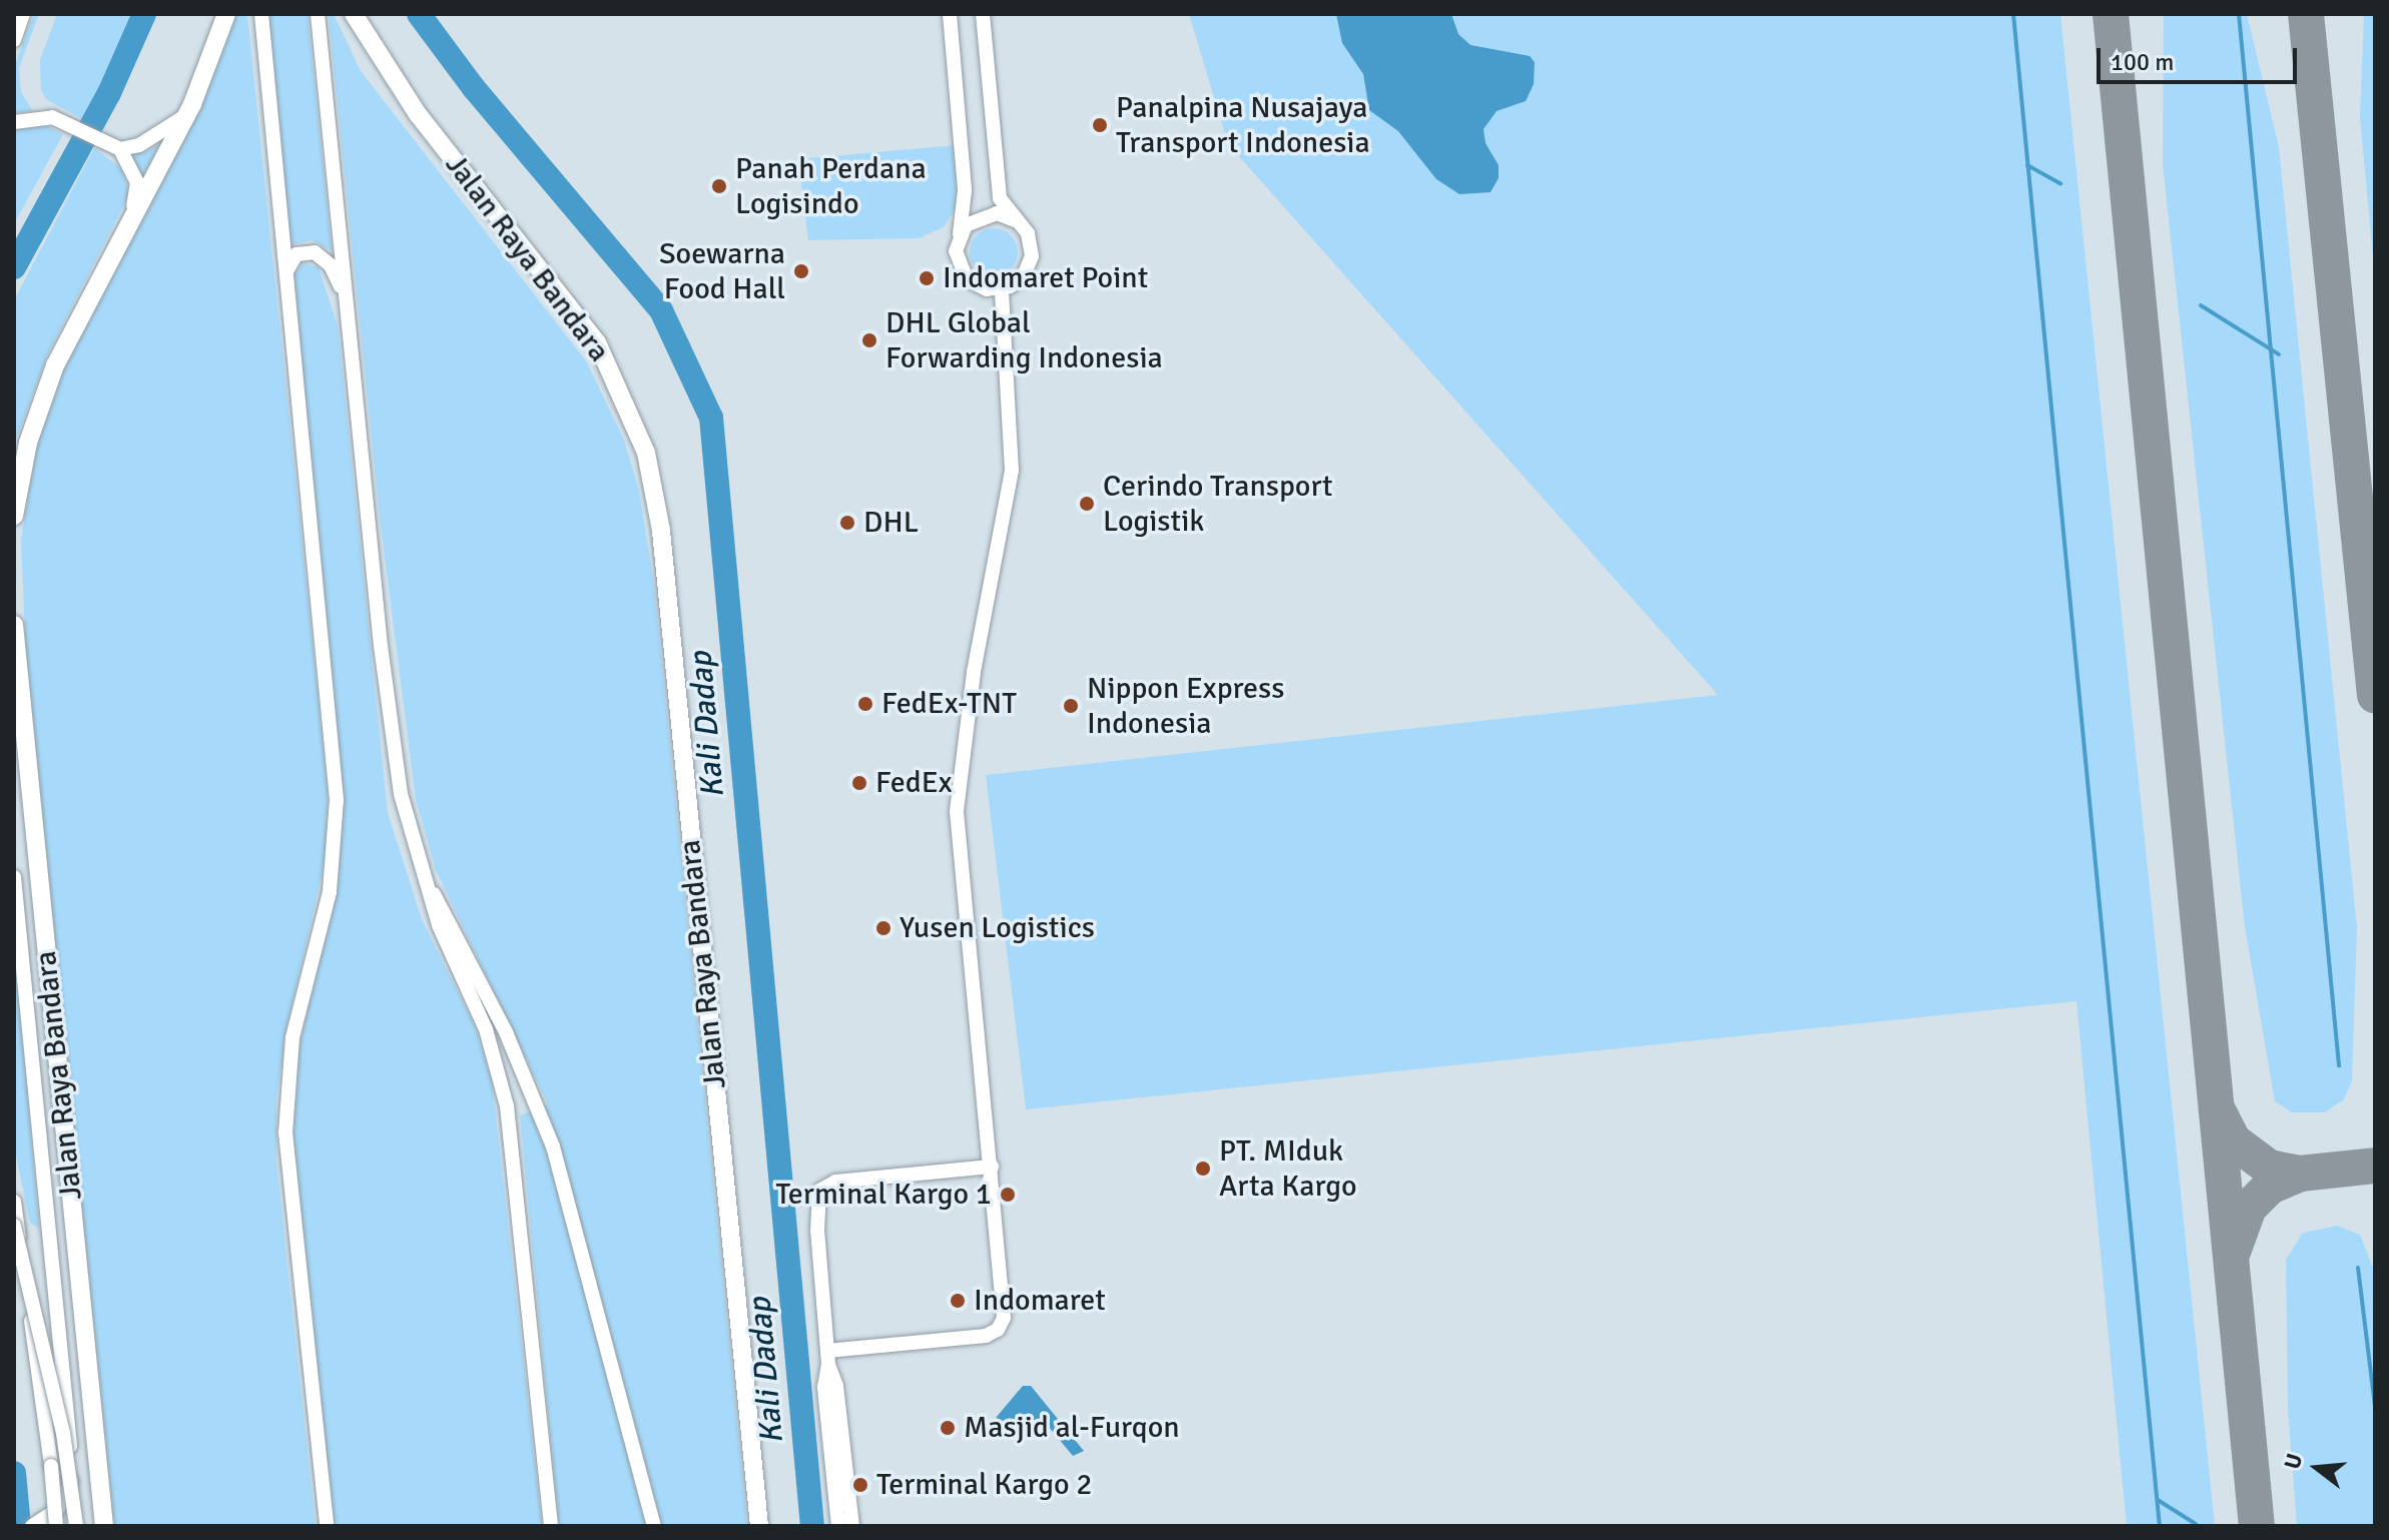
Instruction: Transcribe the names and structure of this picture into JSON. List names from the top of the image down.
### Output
{
  "streets": {
    "main road": ["Jalan Raya Bandara"]
  },
  "water": ["Kali Dadap"],
  "places": [
    "Panalpina Nusajaya Transport Indonesia",
    "Panah Perdana Logisindo",
    "Soewarna Food Hall",
    "Indomaret Point",
    "DHL Global Forwarding Indonesia",
    "Cerindo Transport Logistik",
    "DHL",
    "FedEx-TNT",
    "Nippon Express Indonesia",
    "FedEx",
    "Yusen Logistics",
    "PT. MIduk Arta Kargo",
    "Terminal Kargo 1",
    "Indomaret",
    "Masjid al-Furqon",
    "Terminal Kargo 2"
  ],
  "scale_bar": "100 m",
  "north": "left"
}
